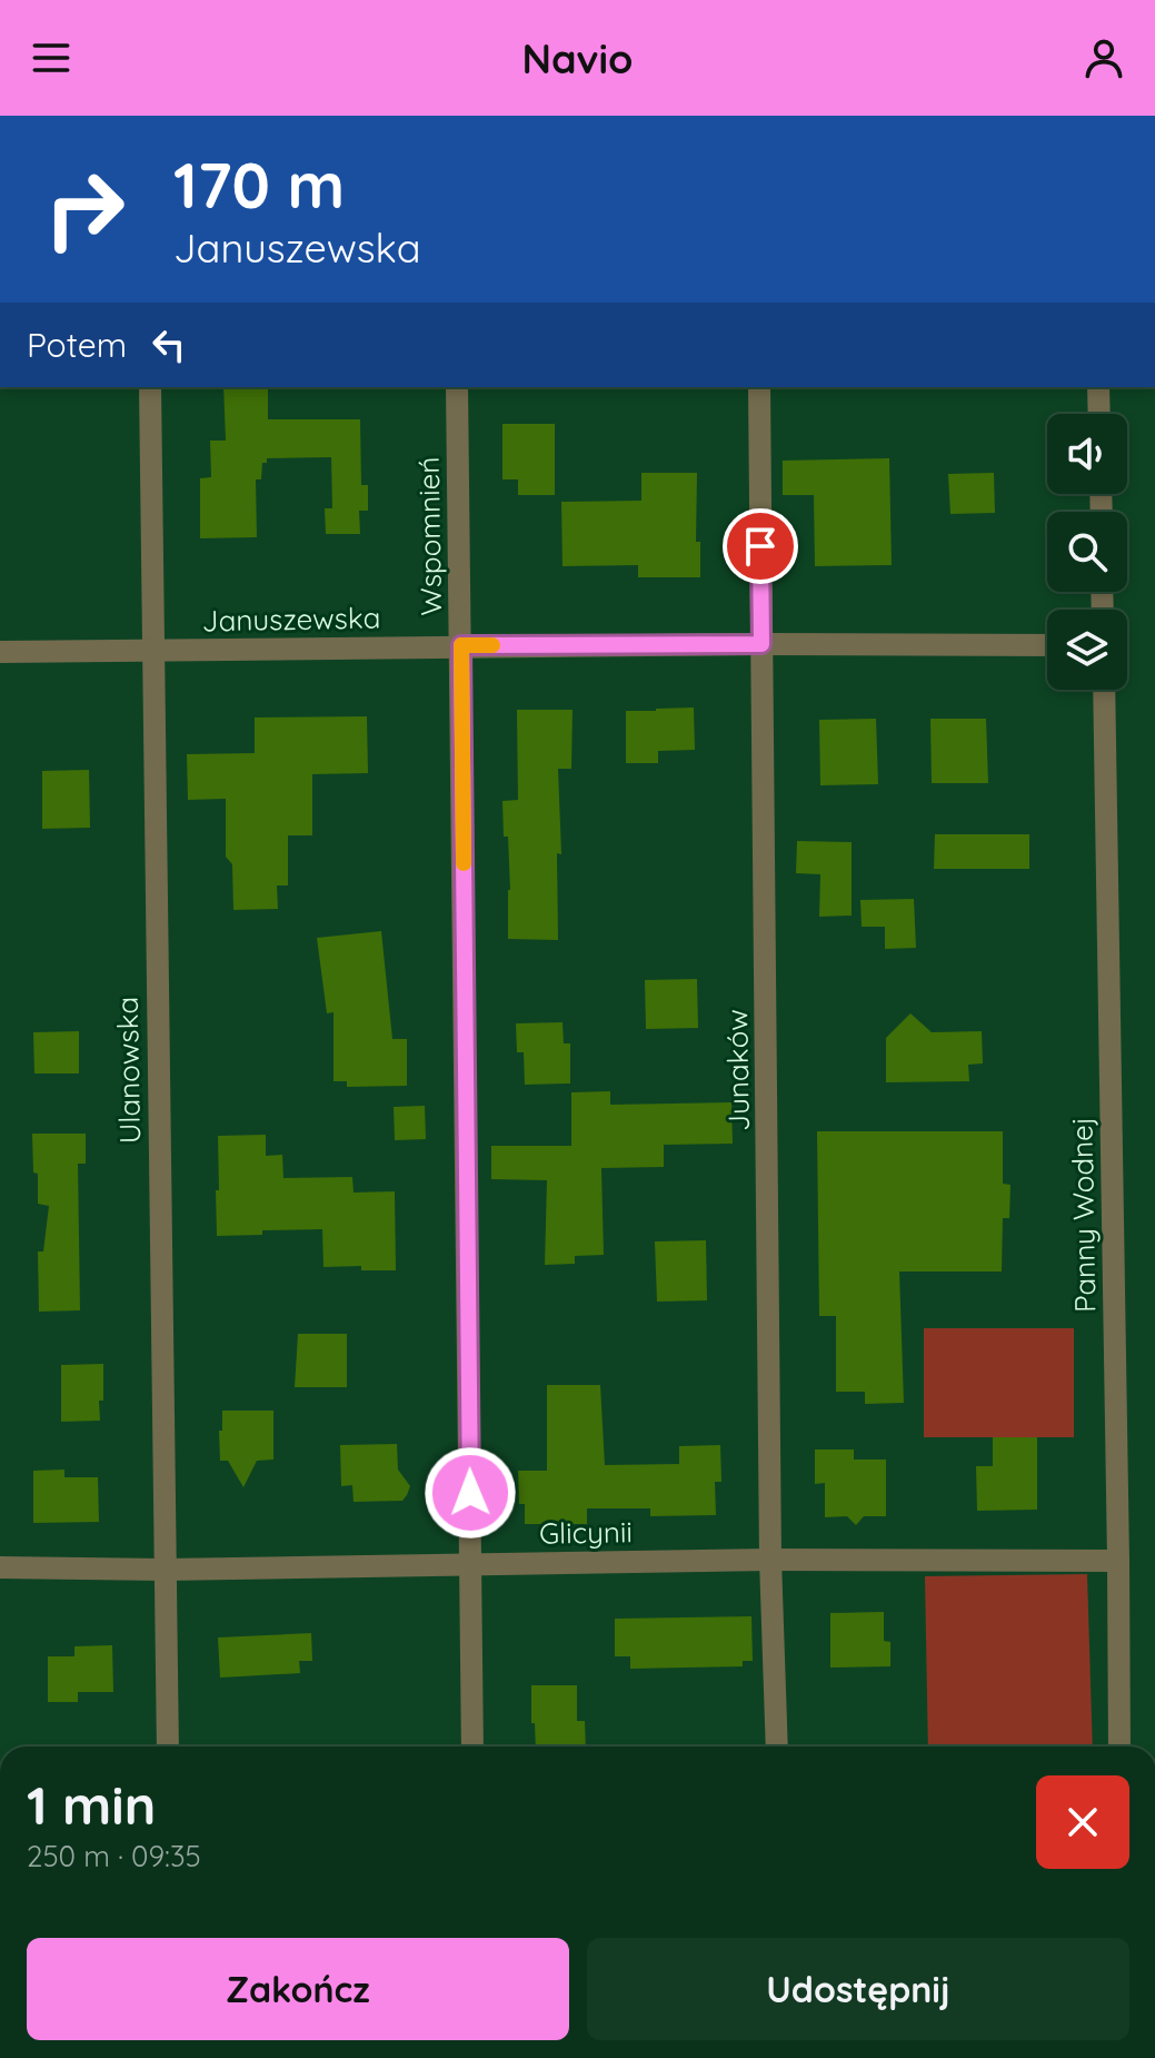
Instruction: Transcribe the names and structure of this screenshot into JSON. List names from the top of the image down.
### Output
{
  "streets": {
    "street": [
      "Wspomnień",
      "Januszewska",
      "Ulanowska",
      "Junaków",
      "Panny Wodnej",
      "Glicynii"
    ]
  },
  "crossings": [
    ["Wspomnień", "Januszewska"],
    ["Wspomnień", "Glicynii"],
    ["Januszewska", "Ulanowska"],
    ["Januszewska", "Junaków"],
    ["Ulanowska", "Glicynii"],
    ["Junaków", "Glicynii"],
    ["Panny Wodnej", "Glicynii"]
  ],
  "page": {
    "header": "Navio",
    "turn": ["170 m", "Januszewska"],
    "then": "Potem",
    "heading": ["1 min", "250 m · 09:35"],
    "buttons": ["Zakończ", "Udostępnij"]
  }
}
